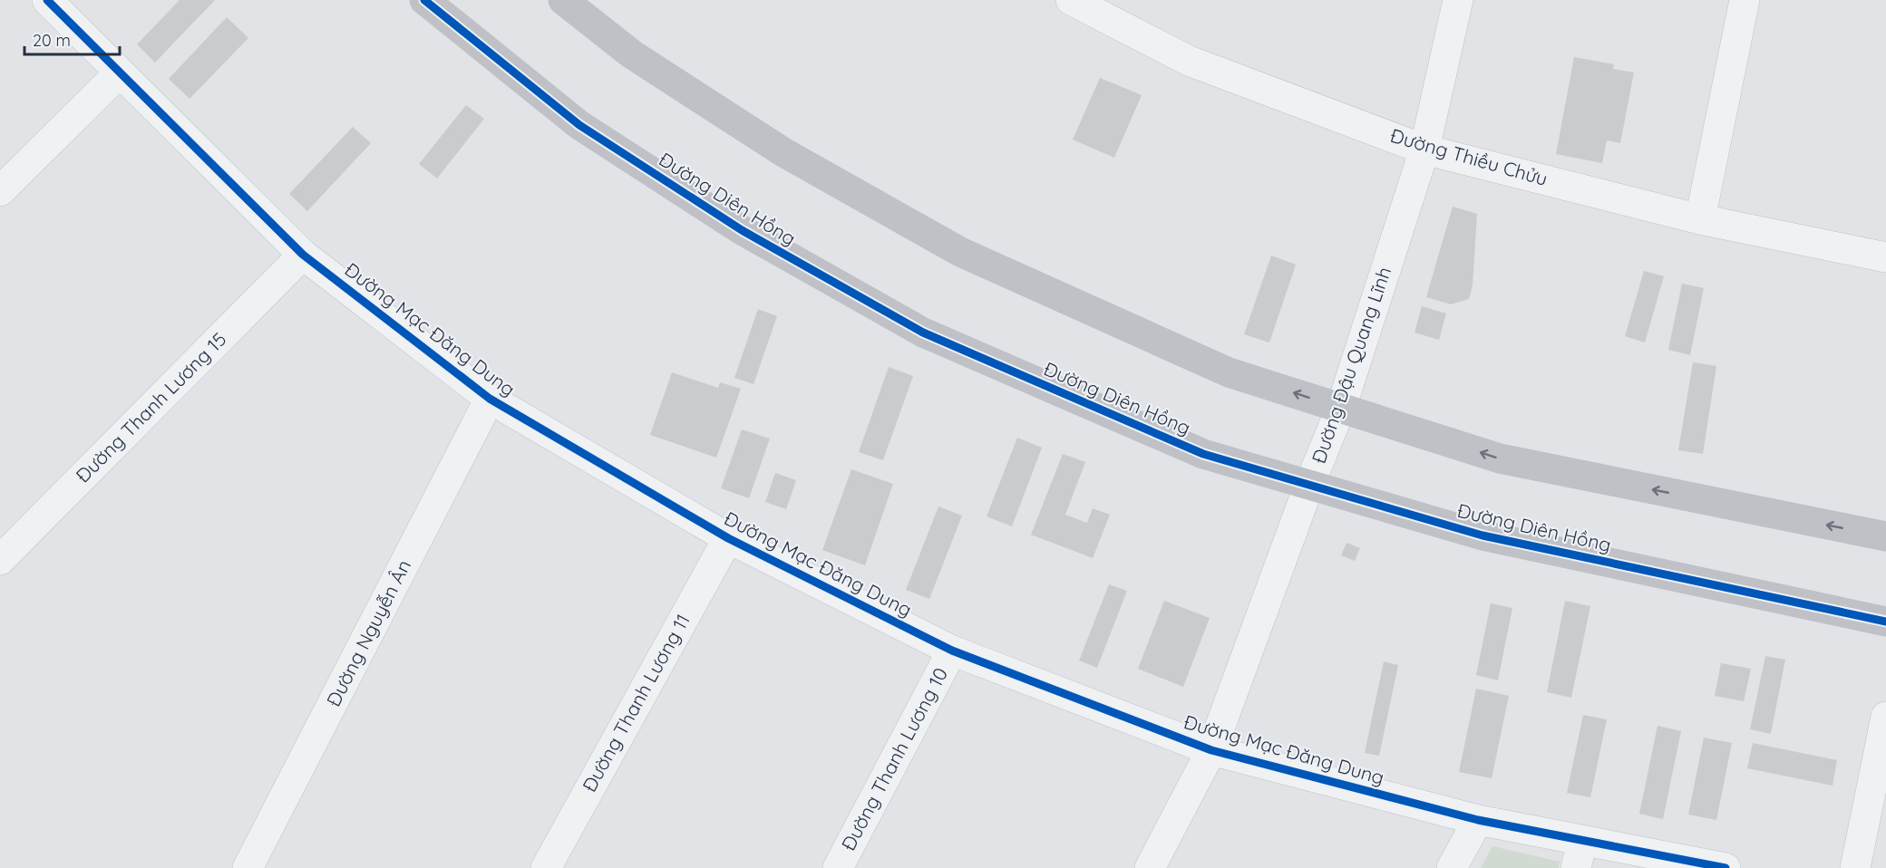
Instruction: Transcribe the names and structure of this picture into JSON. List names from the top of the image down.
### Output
{
  "streets": {
    "street": [
      "Đường Thiều Chửu",
      "Đường Diên Hồng",
      "Đường Mạc Đăng Dung",
      "Đường Đậu Quang Lĩnh",
      "Đường Thanh Lương 15",
      "Đường Nguyễn Ân",
      "Đường Thanh Lương 11",
      "Đường Thanh Lương 10"
    ]
  },
  "crossings": [
    ["Đường Thiều Chửu", "Đường Đậu Quang Lĩnh"],
    ["Đường Diên Hồng", "Đường Đậu Quang Lĩnh"],
    ["Đường Mạc Đăng Dung", "Đường Đậu Quang Lĩnh"],
    ["Đường Mạc Đăng Dung", "Đường Thanh Lương 15"],
    ["Đường Mạc Đăng Dung", "Đường Nguyễn Ân"],
    ["Đường Mạc Đăng Dung", "Đường Thanh Lương 11"],
    ["Đường Mạc Đăng Dung", "Đường Thanh Lương 10"]
  ],
  "scale_bar": "20 m"
}
